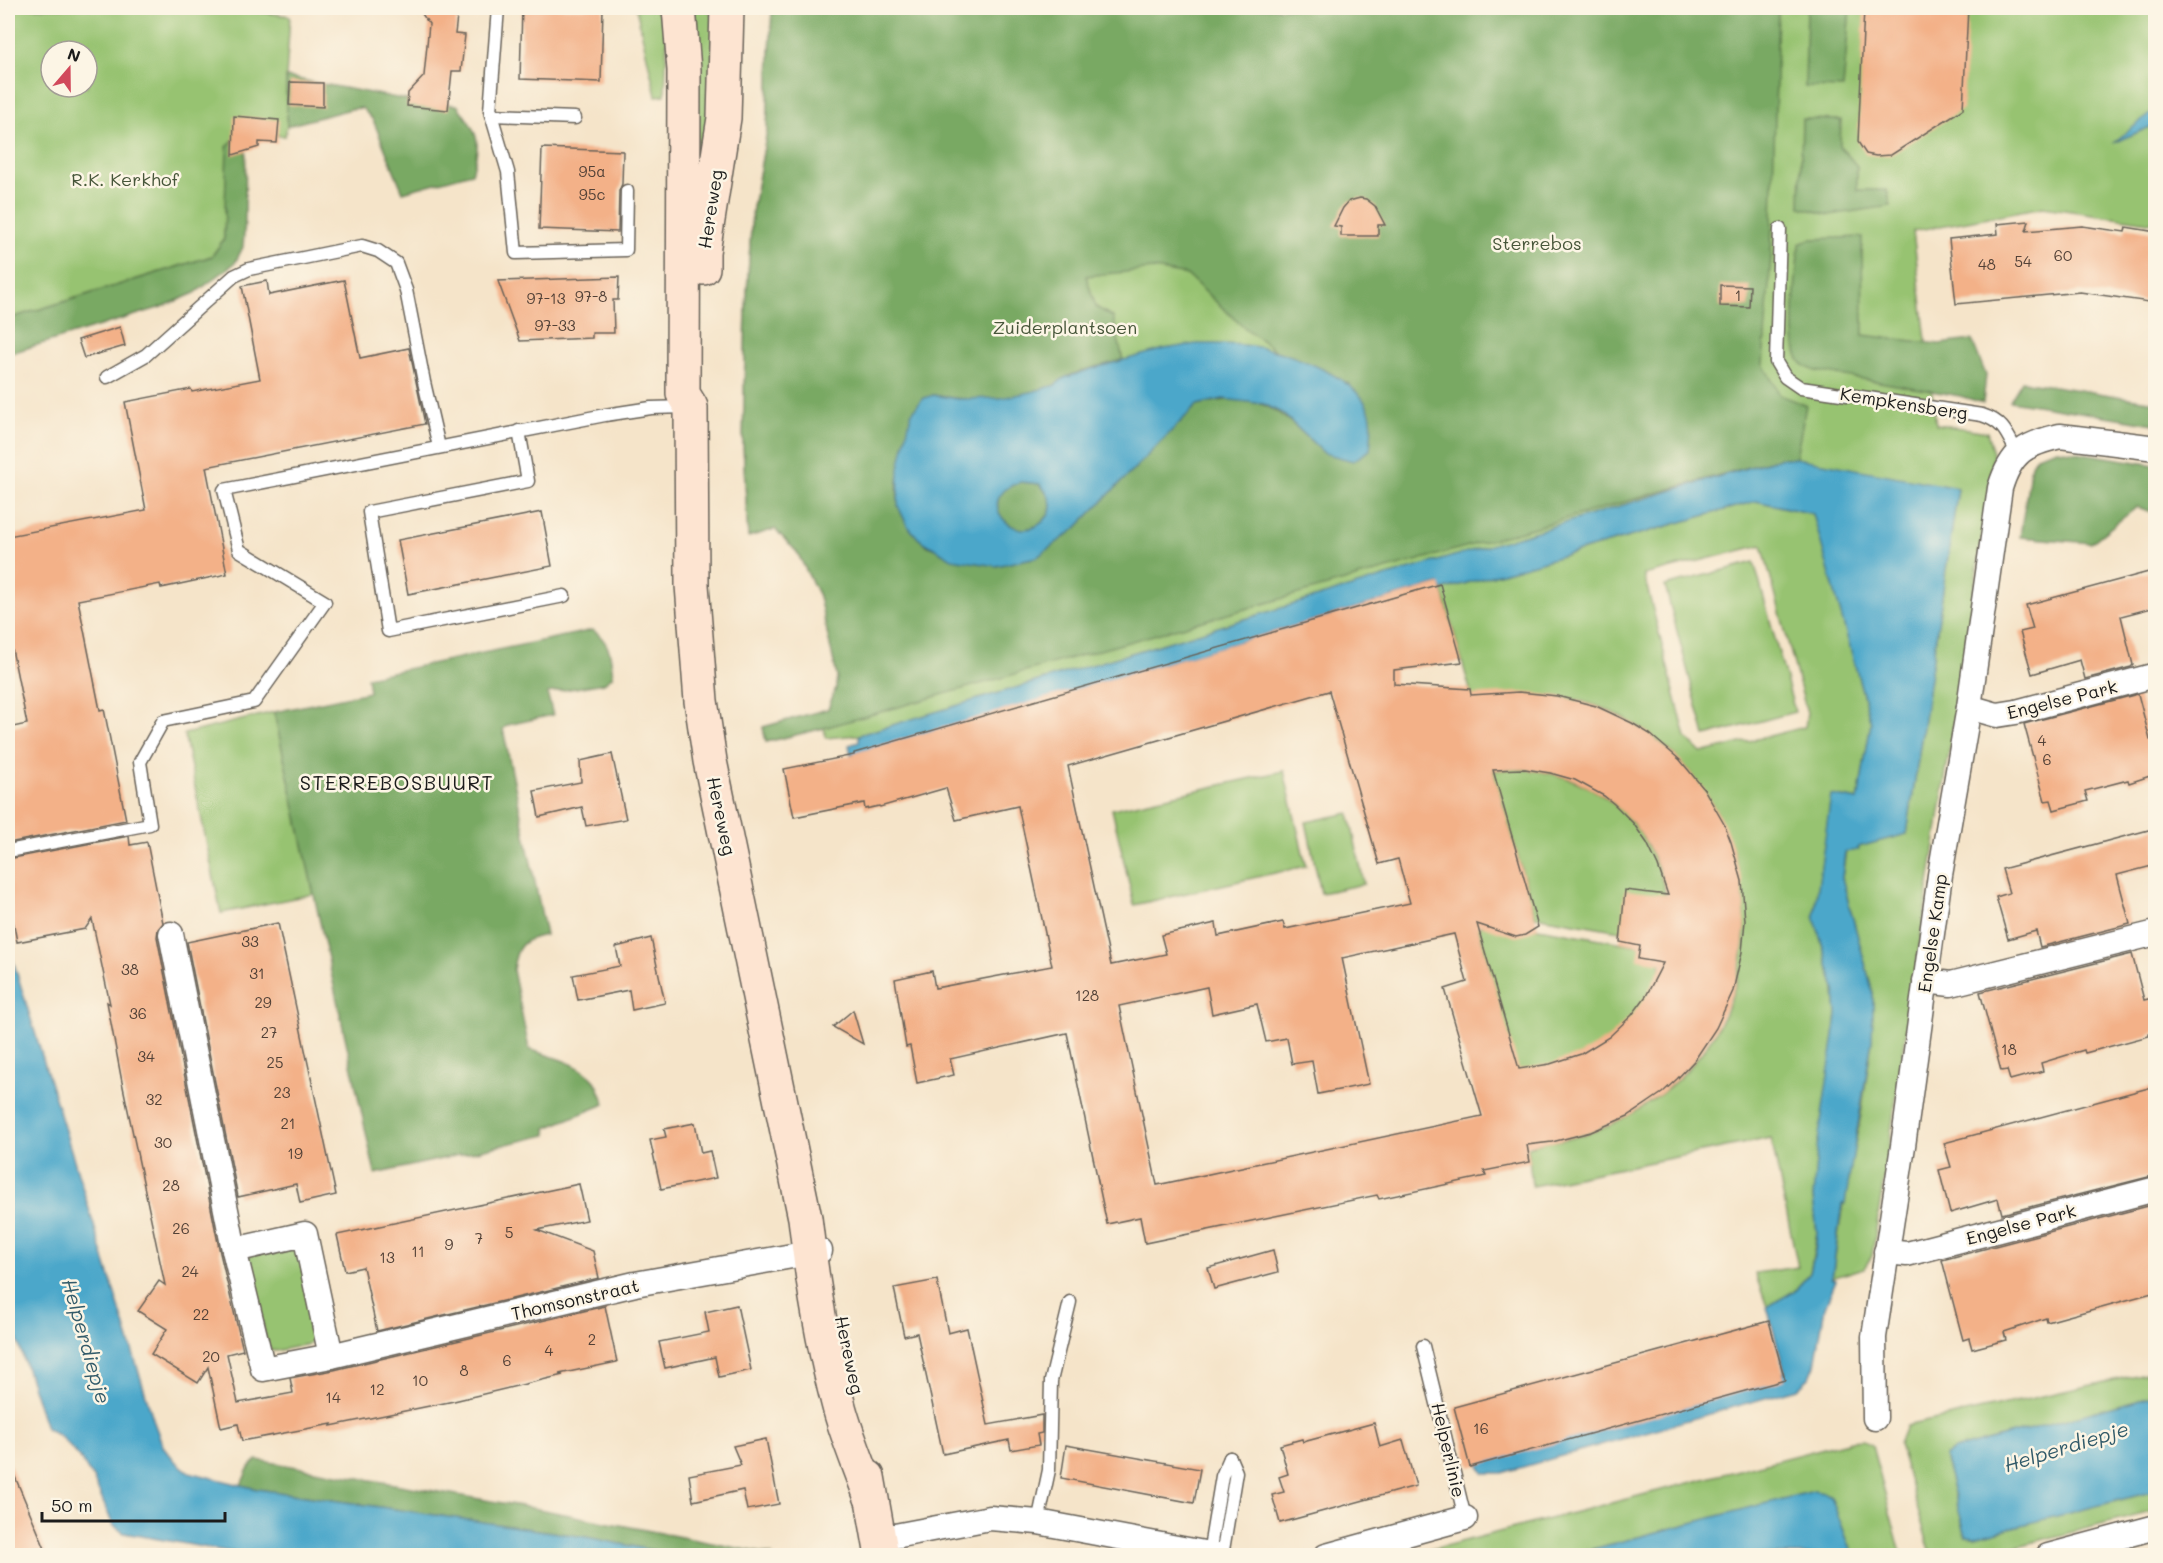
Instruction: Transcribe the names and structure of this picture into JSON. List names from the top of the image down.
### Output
{
  "streets": {
    "main road": ["Hereweg"],
    "street": [
      "Engelse Park",
      "Engelse Kamp",
      "Thomsonstraat",
      "Helperlinie"
    ],
    "lane": ["Kempkensberg"]
  },
  "crossings": [
    ["Hereweg", "Thomsonstraat"],
    ["Kempkensberg", "Engelse Kamp"],
    ["Engelse Park", "Engelse Kamp"]
  ],
  "districts": ["STERREBOSBUURT"],
  "water": ["Helperdiepje"],
  "parks": ["R.K. Kerkhof", "Sterrebos", "Zuiderplantsoen"],
  "house_numbers": [
    "95a",
    "95c",
    "60",
    "54",
    "48",
    "1",
    "97-8",
    "97-13",
    "97-33",
    "4",
    "6",
    "33",
    "38",
    "31",
    "128",
    "29",
    "36",
    "27",
    "18",
    "34",
    "25",
    "23",
    "32",
    "21",
    "30",
    "19",
    "28",
    "26",
    "5",
    "7",
    "9",
    "11",
    "13",
    "24",
    "22",
    "2",
    "4",
    "20",
    "6",
    "8",
    "10",
    "12",
    "14",
    "16"
  ],
  "scale_bar": "50 m",
  "north": "top"
}
